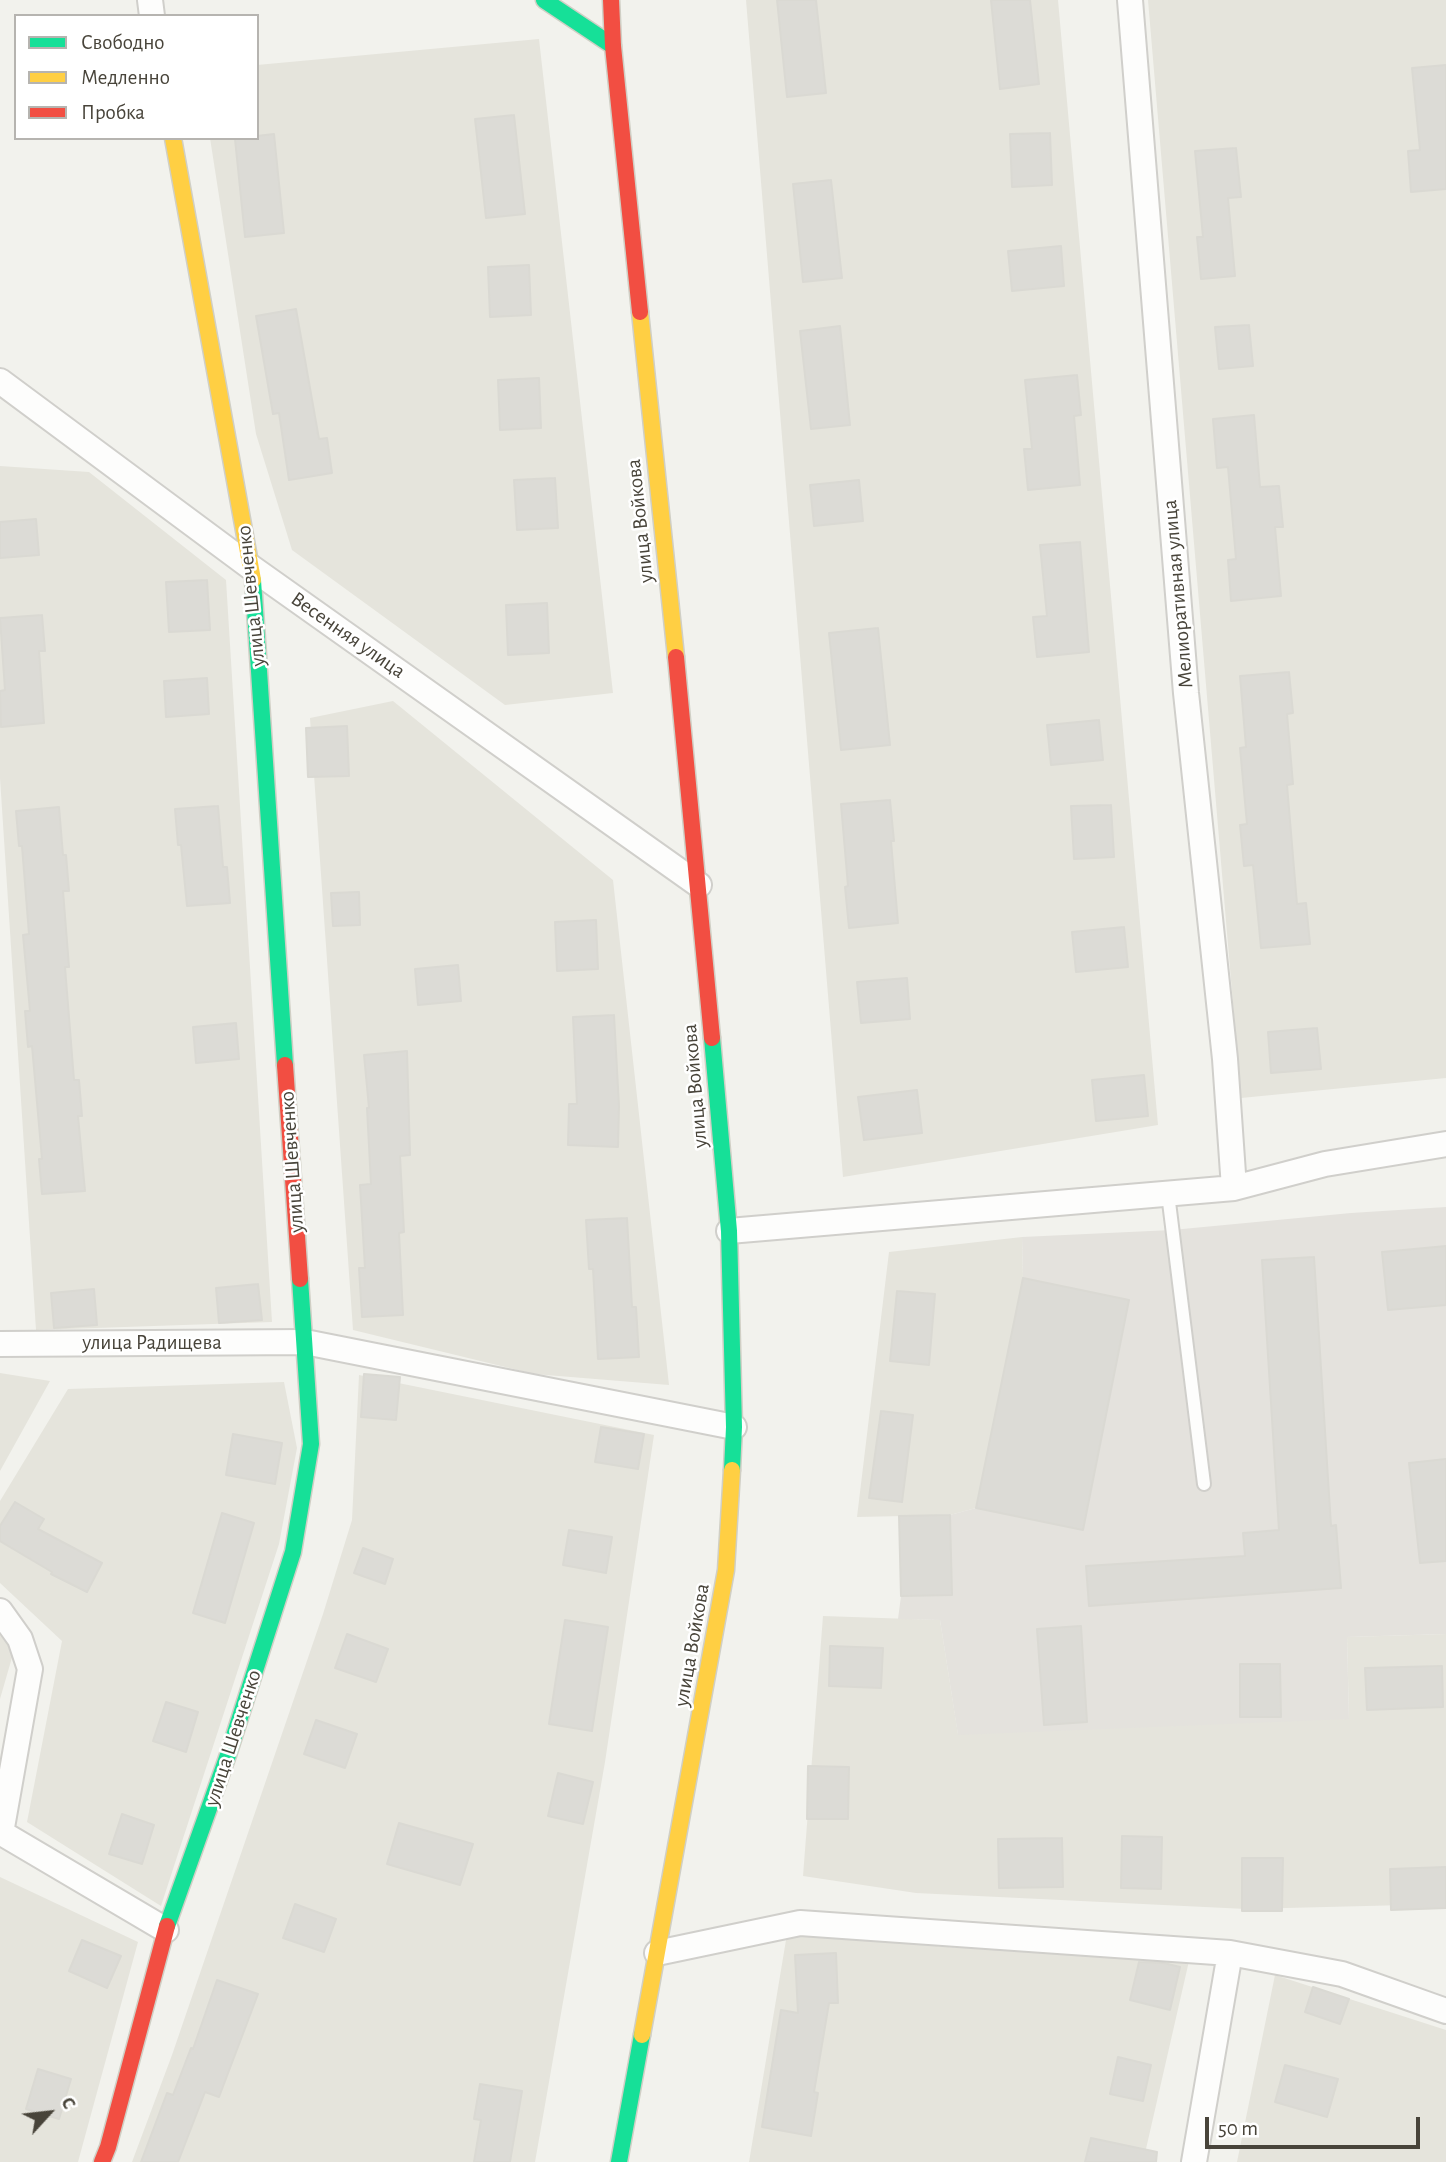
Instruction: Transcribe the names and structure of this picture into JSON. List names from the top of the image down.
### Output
{
  "streets": {
    "main road": ["улица Войкова", "улица Шевченко"],
    "street": ["Мелиоративная улица", "Весенняя улица", "улица Радищева"]
  },
  "crossings": [
    ["улица Войкова", "Весенняя улица"],
    ["улица Войкова", "улица Радищева"],
    ["улица Шевченко", "Весенняя улица"],
    ["улица Шевченко", "улица Радищева"]
  ],
  "legend": ["Свободно", "Медленно", "Пробка"],
  "scale_bar": "50 m",
  "north": "top right"
}
